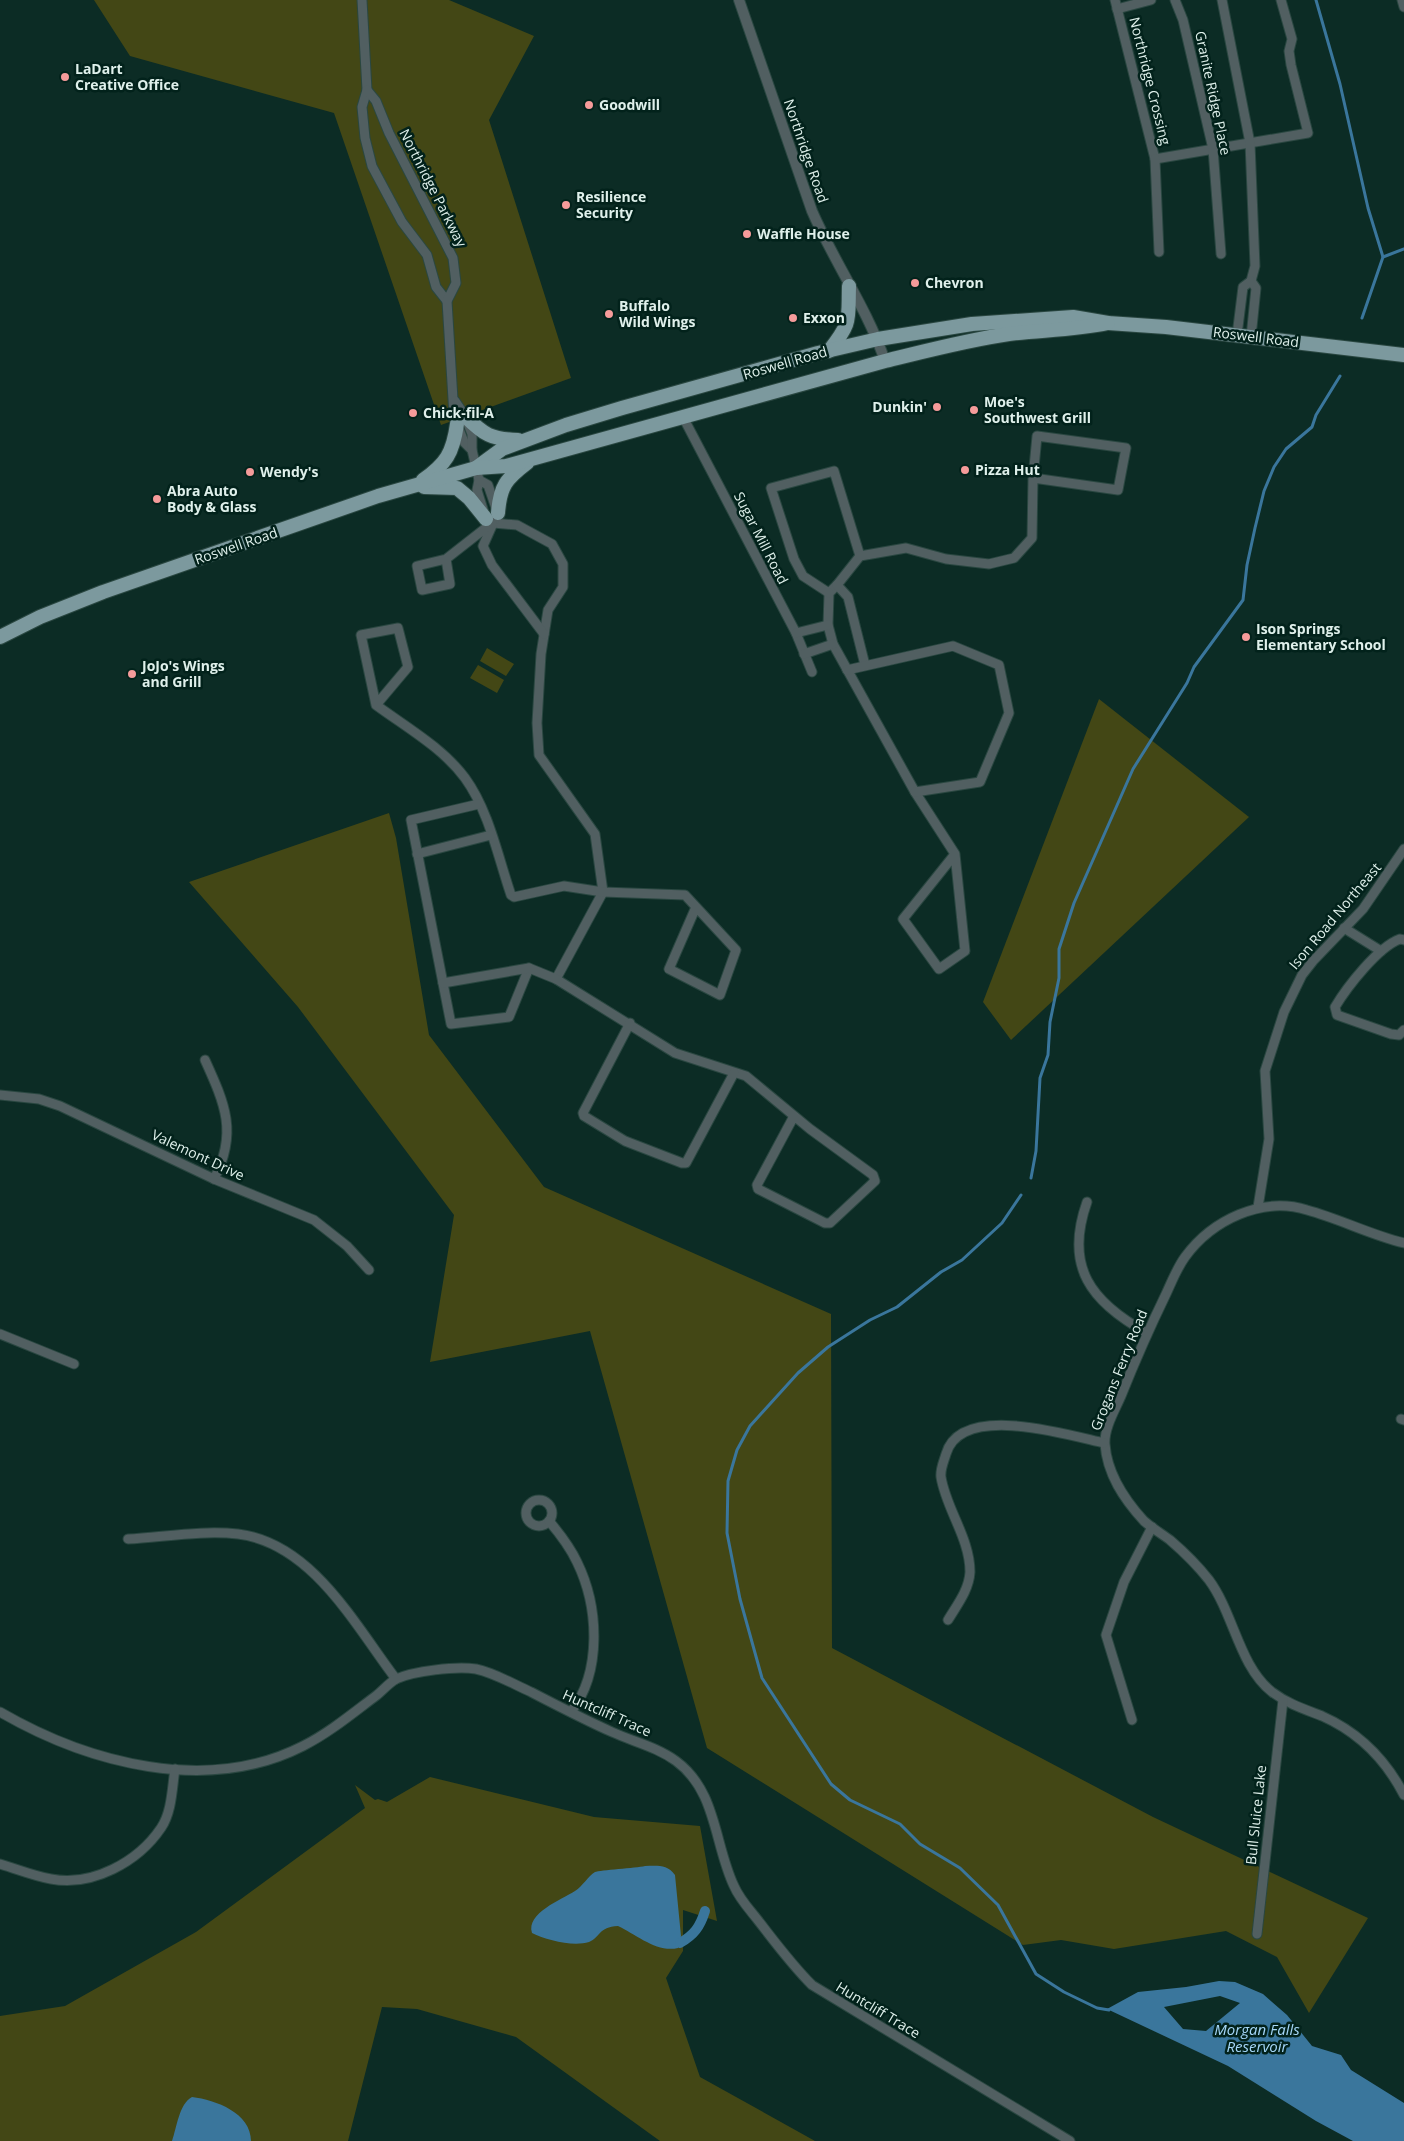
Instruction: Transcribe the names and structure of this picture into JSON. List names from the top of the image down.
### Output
{
  "streets": {
    "main road": ["Roswell Road"],
    "street": [
      "Northridge Crossing",
      "Granite Ridge Place",
      "Northridge Road",
      "Northridge Parkway",
      "Sugar Mill Road",
      "Ison Road Northeast",
      "Valemont Drive",
      "Grogans Ferry Road",
      "Huntcliff Trace",
      "Bull Sluice Lake"
    ]
  },
  "crossings": [
    ["Northridge Crossing", "Granite Ridge Place"],
    ["Northridge Road", "Roswell Road"],
    ["Northridge Parkway", "Roswell Road"],
    ["Roswell Road", "Sugar Mill Road"],
    ["Ison Road Northeast", "Grogans Ferry Road"],
    ["Grogans Ferry Road", "Bull Sluice Lake"]
  ],
  "water": ["Morgan Falls Reservoir"],
  "places": [
    "LaDart Creative Office",
    "Goodwill",
    "Resilience Security",
    "Waffle House",
    "Chevron",
    "Buffalo Wild Wings",
    "Exxon",
    "Dunkin'",
    "Moe's Southwest Grill",
    "Chick-fil-A",
    "Pizza Hut",
    "Wendy's",
    "Abra Auto Body & Glass",
    "Ison Springs Elementary School",
    "JoJo's Wings and Grill"
  ]
}
